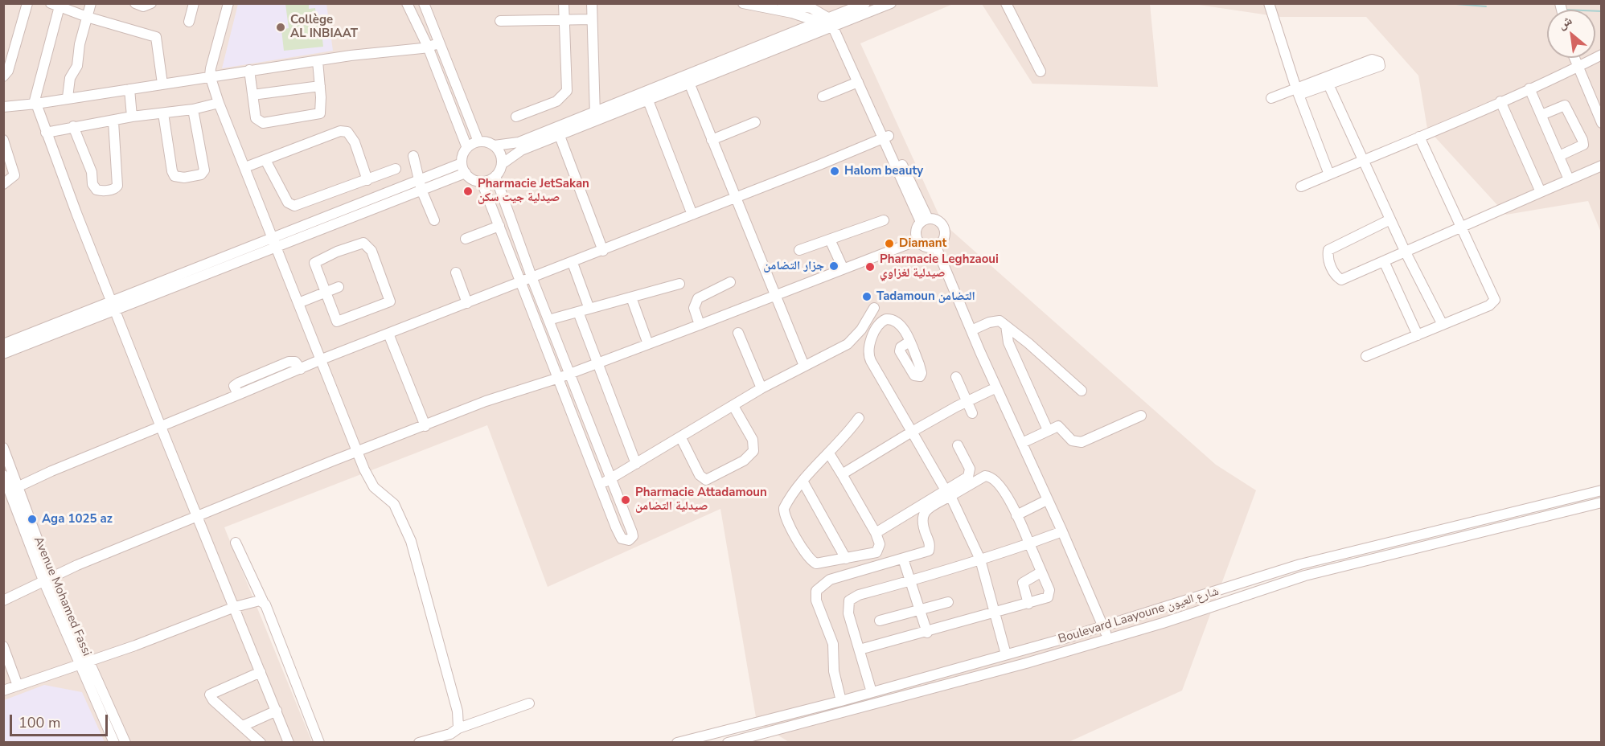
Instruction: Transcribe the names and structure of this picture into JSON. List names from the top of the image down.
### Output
{
  "streets": {
    "street": ["Avenue Mohamed Fassi", "Boulevard Laayoune شارع العيون"]
  },
  "places": [
    "Collège AL INBIAAT",
    "Halom beauty",
    "Pharmacie JetSakan صيدلية جيت سكن",
    "Diamant",
    "جزار التضامن",
    "Pharmacie Leghzaoui صيدلية لغزاوي",
    "Tadamoun التضامن",
    "Pharmacie Attadamoun صيدلية التضامن",
    "Aga 1025 az"
  ],
  "scale_bar": "100 m",
  "north": "top left"
}
